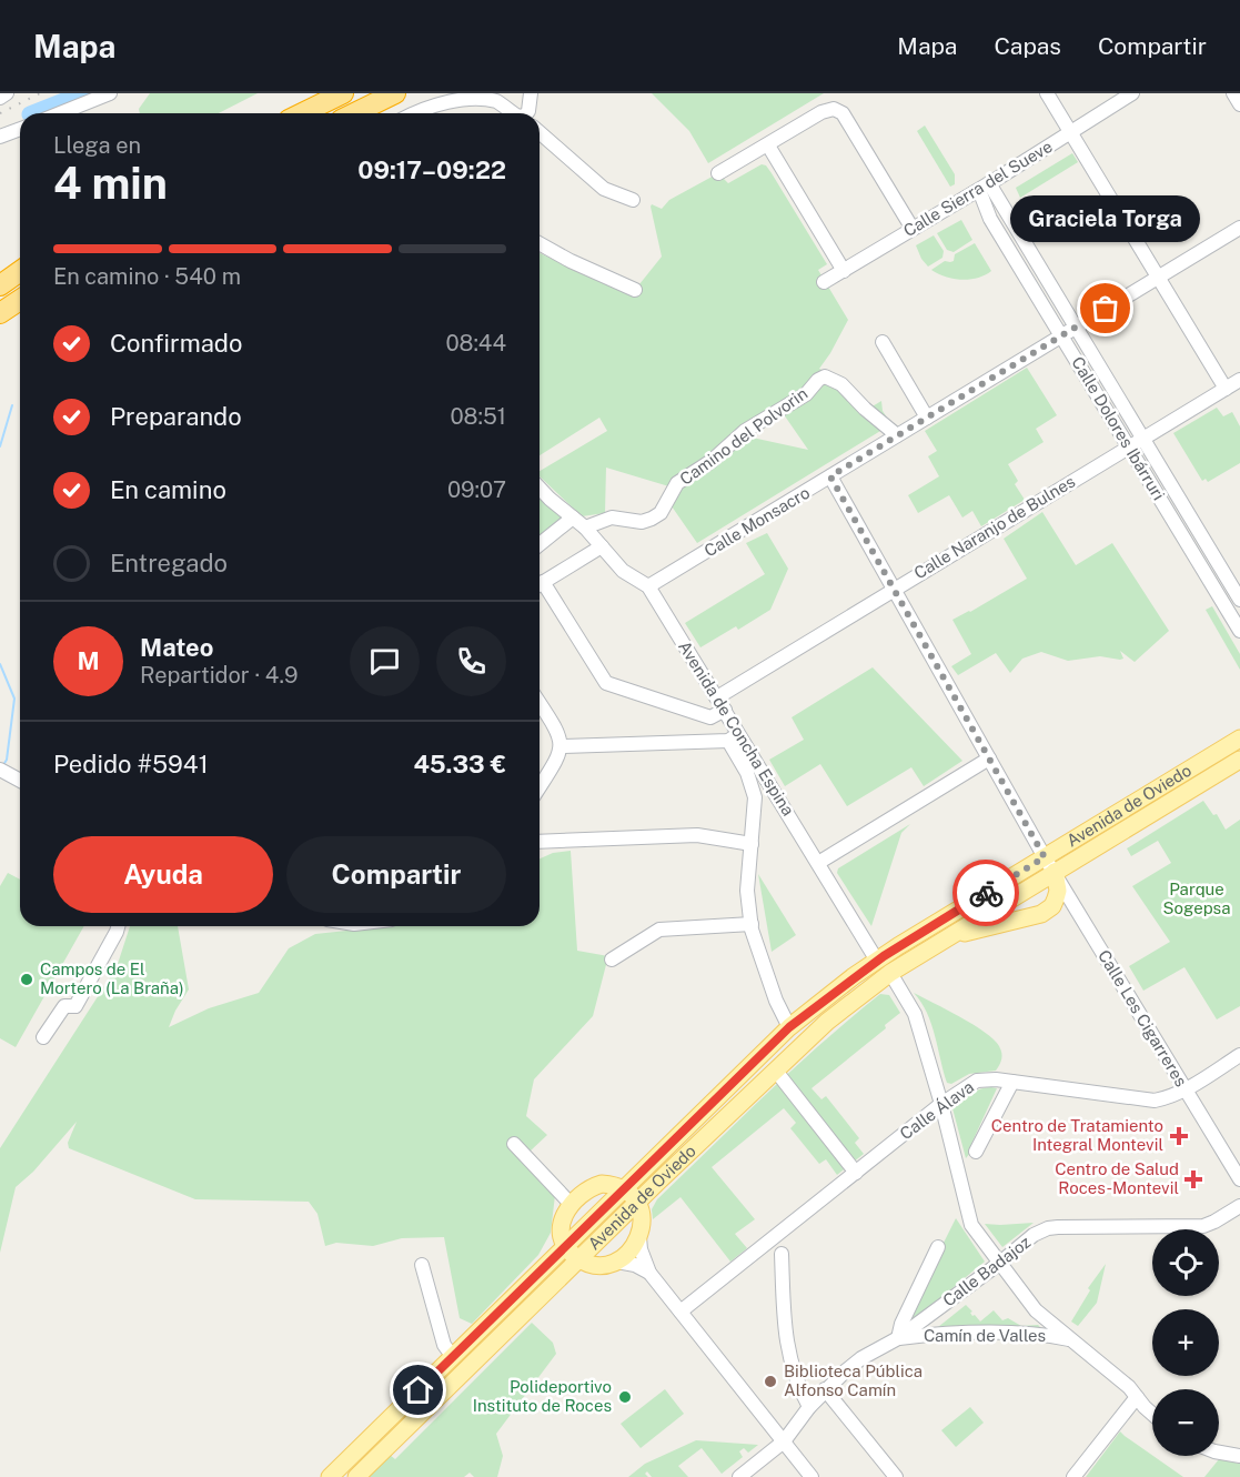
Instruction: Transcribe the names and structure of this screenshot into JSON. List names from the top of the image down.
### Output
{
  "streets": {
    "main road": ["Avenida de Oviedo"],
    "street": [
      "Calle Sierra del Sueve",
      "Calle Dolores Ibárruri",
      "Camino del Polvorin",
      "Calle Monsacro",
      "Calle Naranjo de Bulnes",
      "Avenida de Concha Espina",
      "Calle Les Cigarreres",
      "Calle Álava",
      "Calle Badajoz",
      "Camín de Valles"
    ]
  },
  "crossings": [
    ["Calle Sierra del Sueve", "Calle Dolores Ibárruri"],
    ["Calle Dolores Ibárruri", "Calle Monsacro"],
    ["Calle Dolores Ibárruri", "Calle Naranjo de Bulnes"],
    ["Camino del Polvorin", "Calle Monsacro"],
    ["Camino del Polvorin", "Avenida de Concha Espina"],
    ["Calle Monsacro", "Avenida de Concha Espina"],
    ["Calle Monsacro", "Calle Les Cigarreres"],
    ["Calle Naranjo de Bulnes", "Avenida de Concha Espina"],
    ["Calle Naranjo de Bulnes", "Calle Les Cigarreres"],
    ["Avenida de Concha Espina", "Avenida de Oviedo"],
    ["Avenida de Oviedo", "Calle Les Cigarreres"],
    ["Calle Les Cigarreres", "Calle Álava"],
    ["Calle Badajoz", "Camín de Valles"]
  ],
  "parks": ["Parque Sogepsa"],
  "places": {
    "other": [
      "Graciela Torga",
      "Campos de El Mortero (La Braña)",
      "Biblioteca Pública Alfonso Camín",
      "Polideportivo Instituto de Roces"
    ],
    "health": ["Centro de Tratamiento Integral Montevil", "Centro de Salud Roces-Montevil"]
  },
  "page": {
    "header": "Mapa",
    "nav": ["Mapa", "Capas", "Compartir"],
    "heading": ["4 min", "Llega en", "09:17–09:22"],
    "panel": [
      "Mateo",
      "Repartidor · 4.9",
      "Pedido #5941",
      "45.33 €"
    ],
    "bubble": "Graciela Torga",
    "bar": "En camino · 540 m",
    "list": [
      ["Confirmado", "08:44"],
      ["Preparando", "08:51"],
      ["En camino", "09:07"],
      "Entregado"
    ],
    "round": "M",
    "buttons": ["Ayuda", "Compartir"],
    "map_buttons": ["+", "−"]
  }
}
